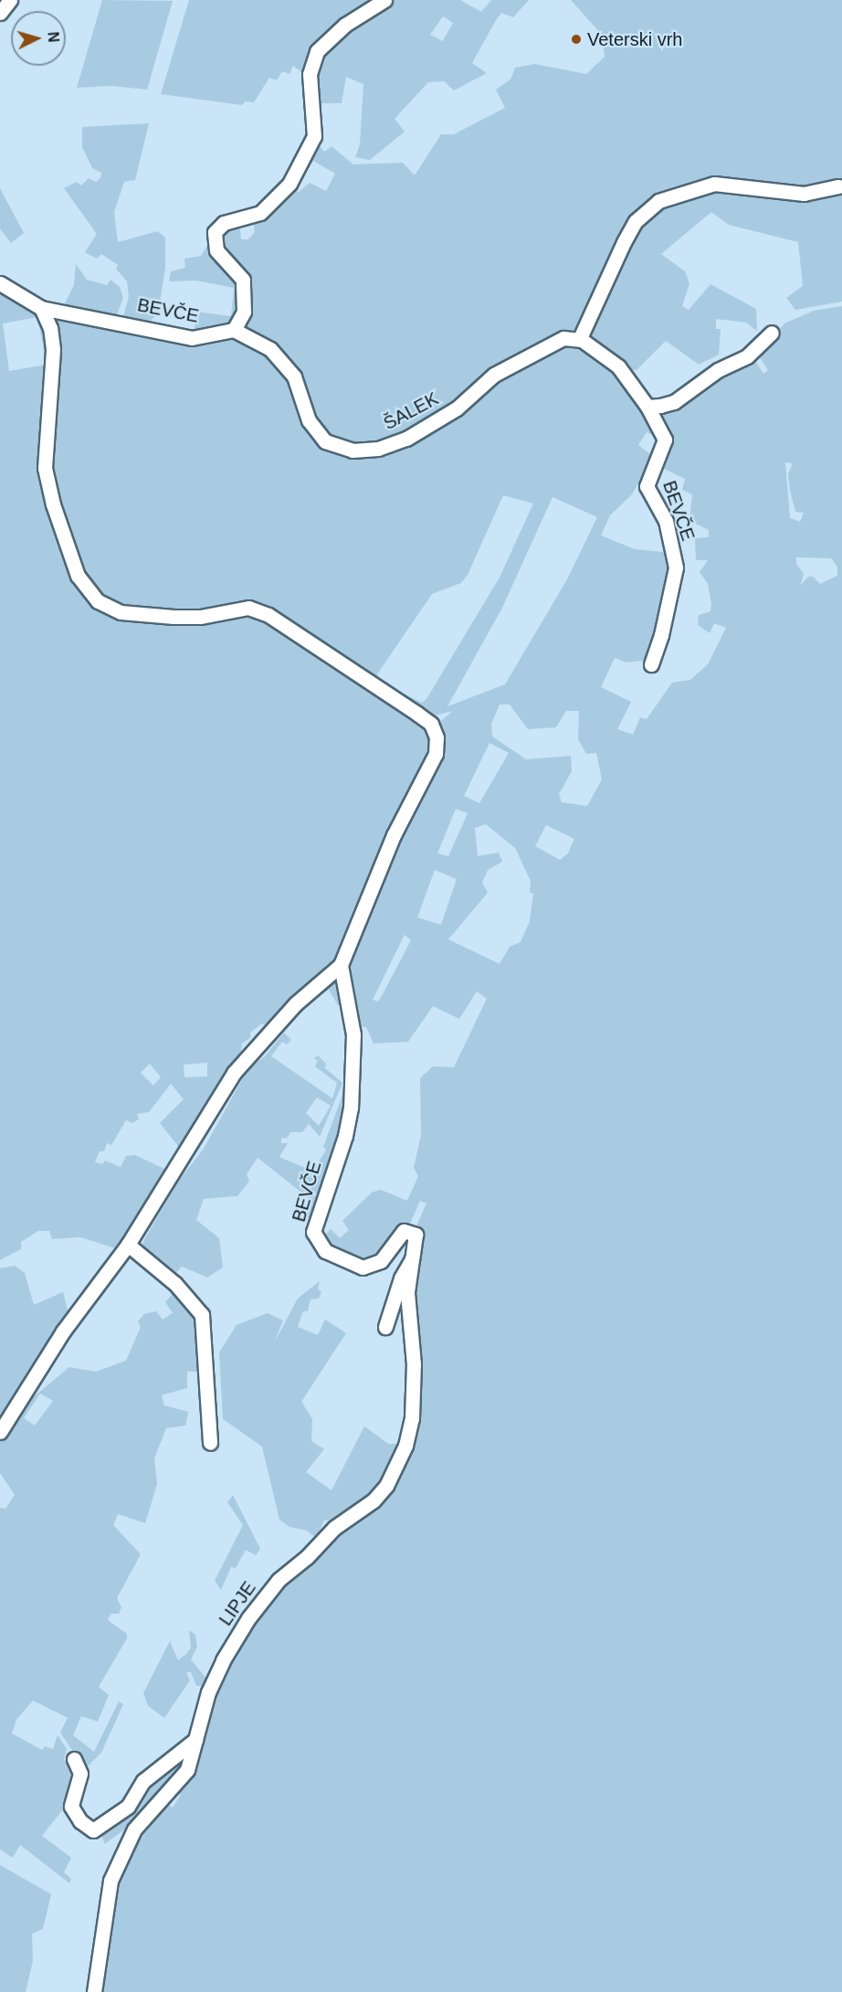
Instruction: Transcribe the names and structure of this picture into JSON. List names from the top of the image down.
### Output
{
  "streets": {
    "street": ["BEVČE", "ŠALEK", "LIPJE"]
  },
  "crossings": [
    ["BEVČE", "ŠALEK"],
    ["BEVČE", "LIPJE"]
  ],
  "places": ["Veterski vrh"],
  "north": "right"
}
